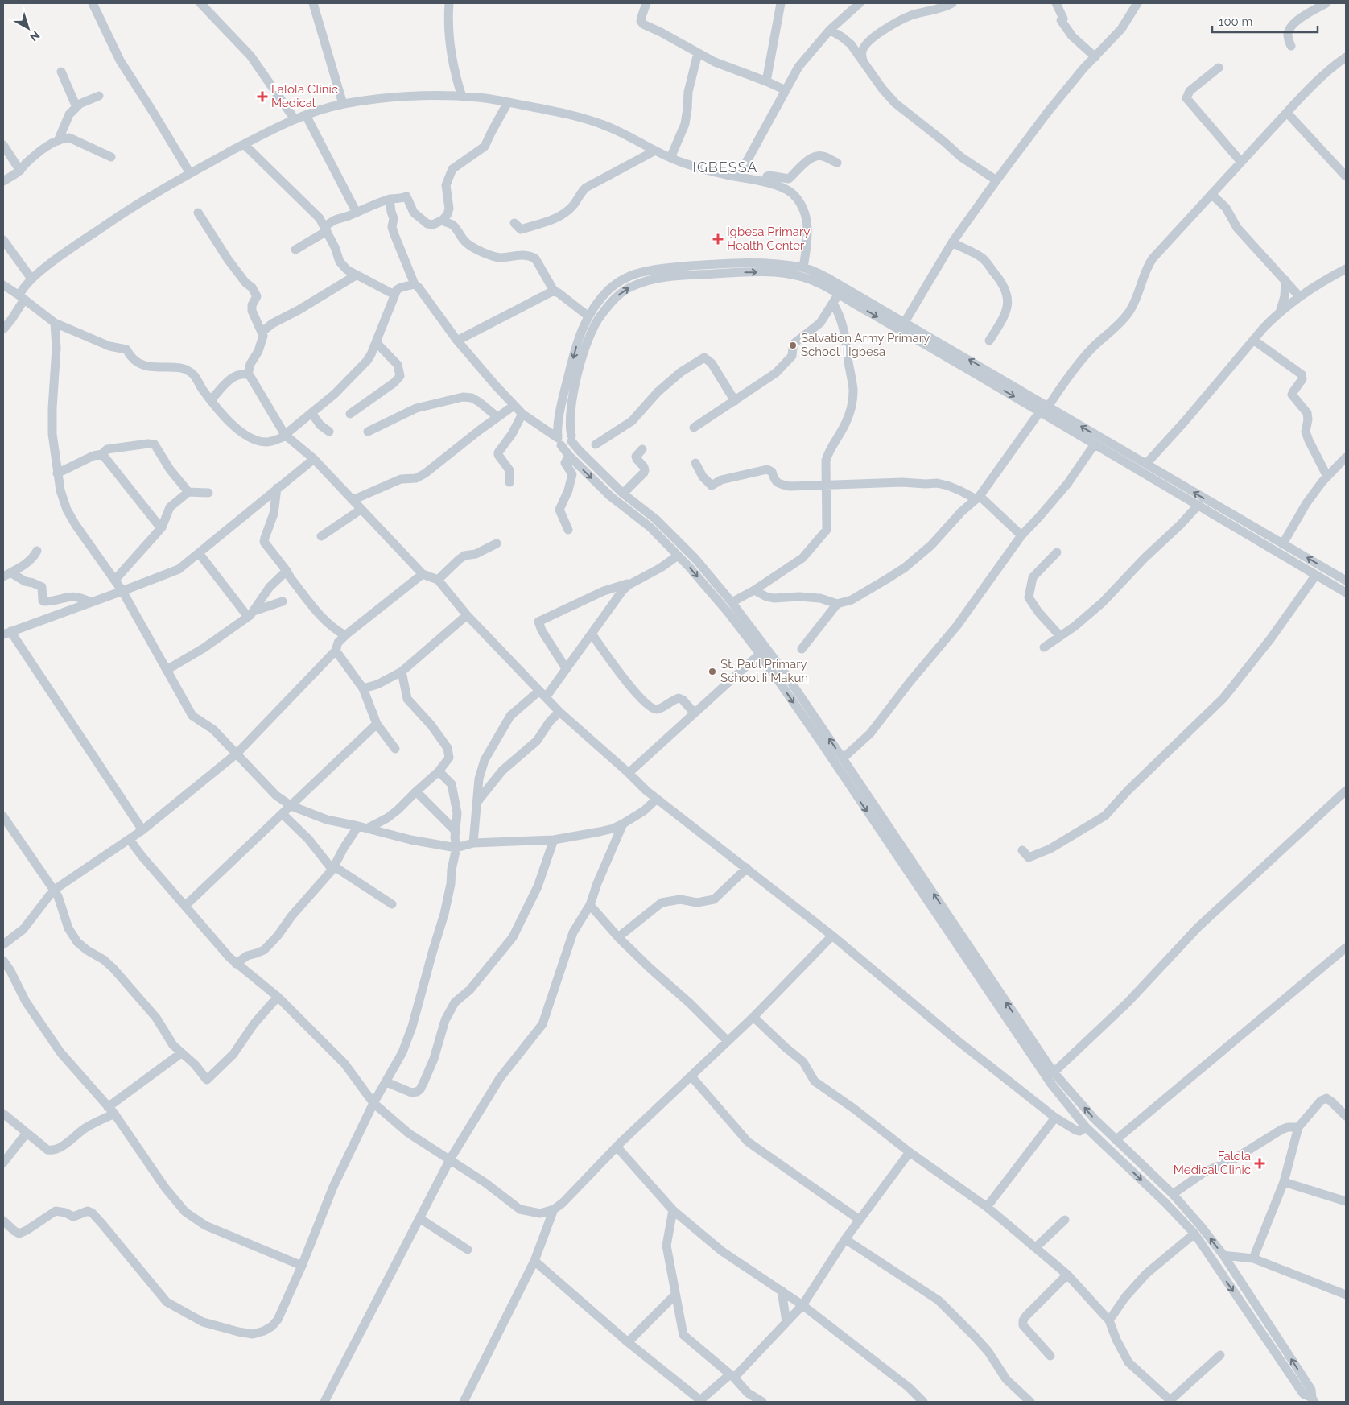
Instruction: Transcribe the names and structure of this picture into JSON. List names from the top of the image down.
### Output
{
  "districts": ["IGBESSA"],
  "places": {
    "health": ["Falola Clinic Medical", "Igbesa Primary Health Center", "Falola Medical Clinic"],
    "other": ["Salvation Army Primary School I Igbesa", "St. Paul Primary School Ii Makun"]
  },
  "scale_bar": "100 m",
  "north": "bottom right"
}
